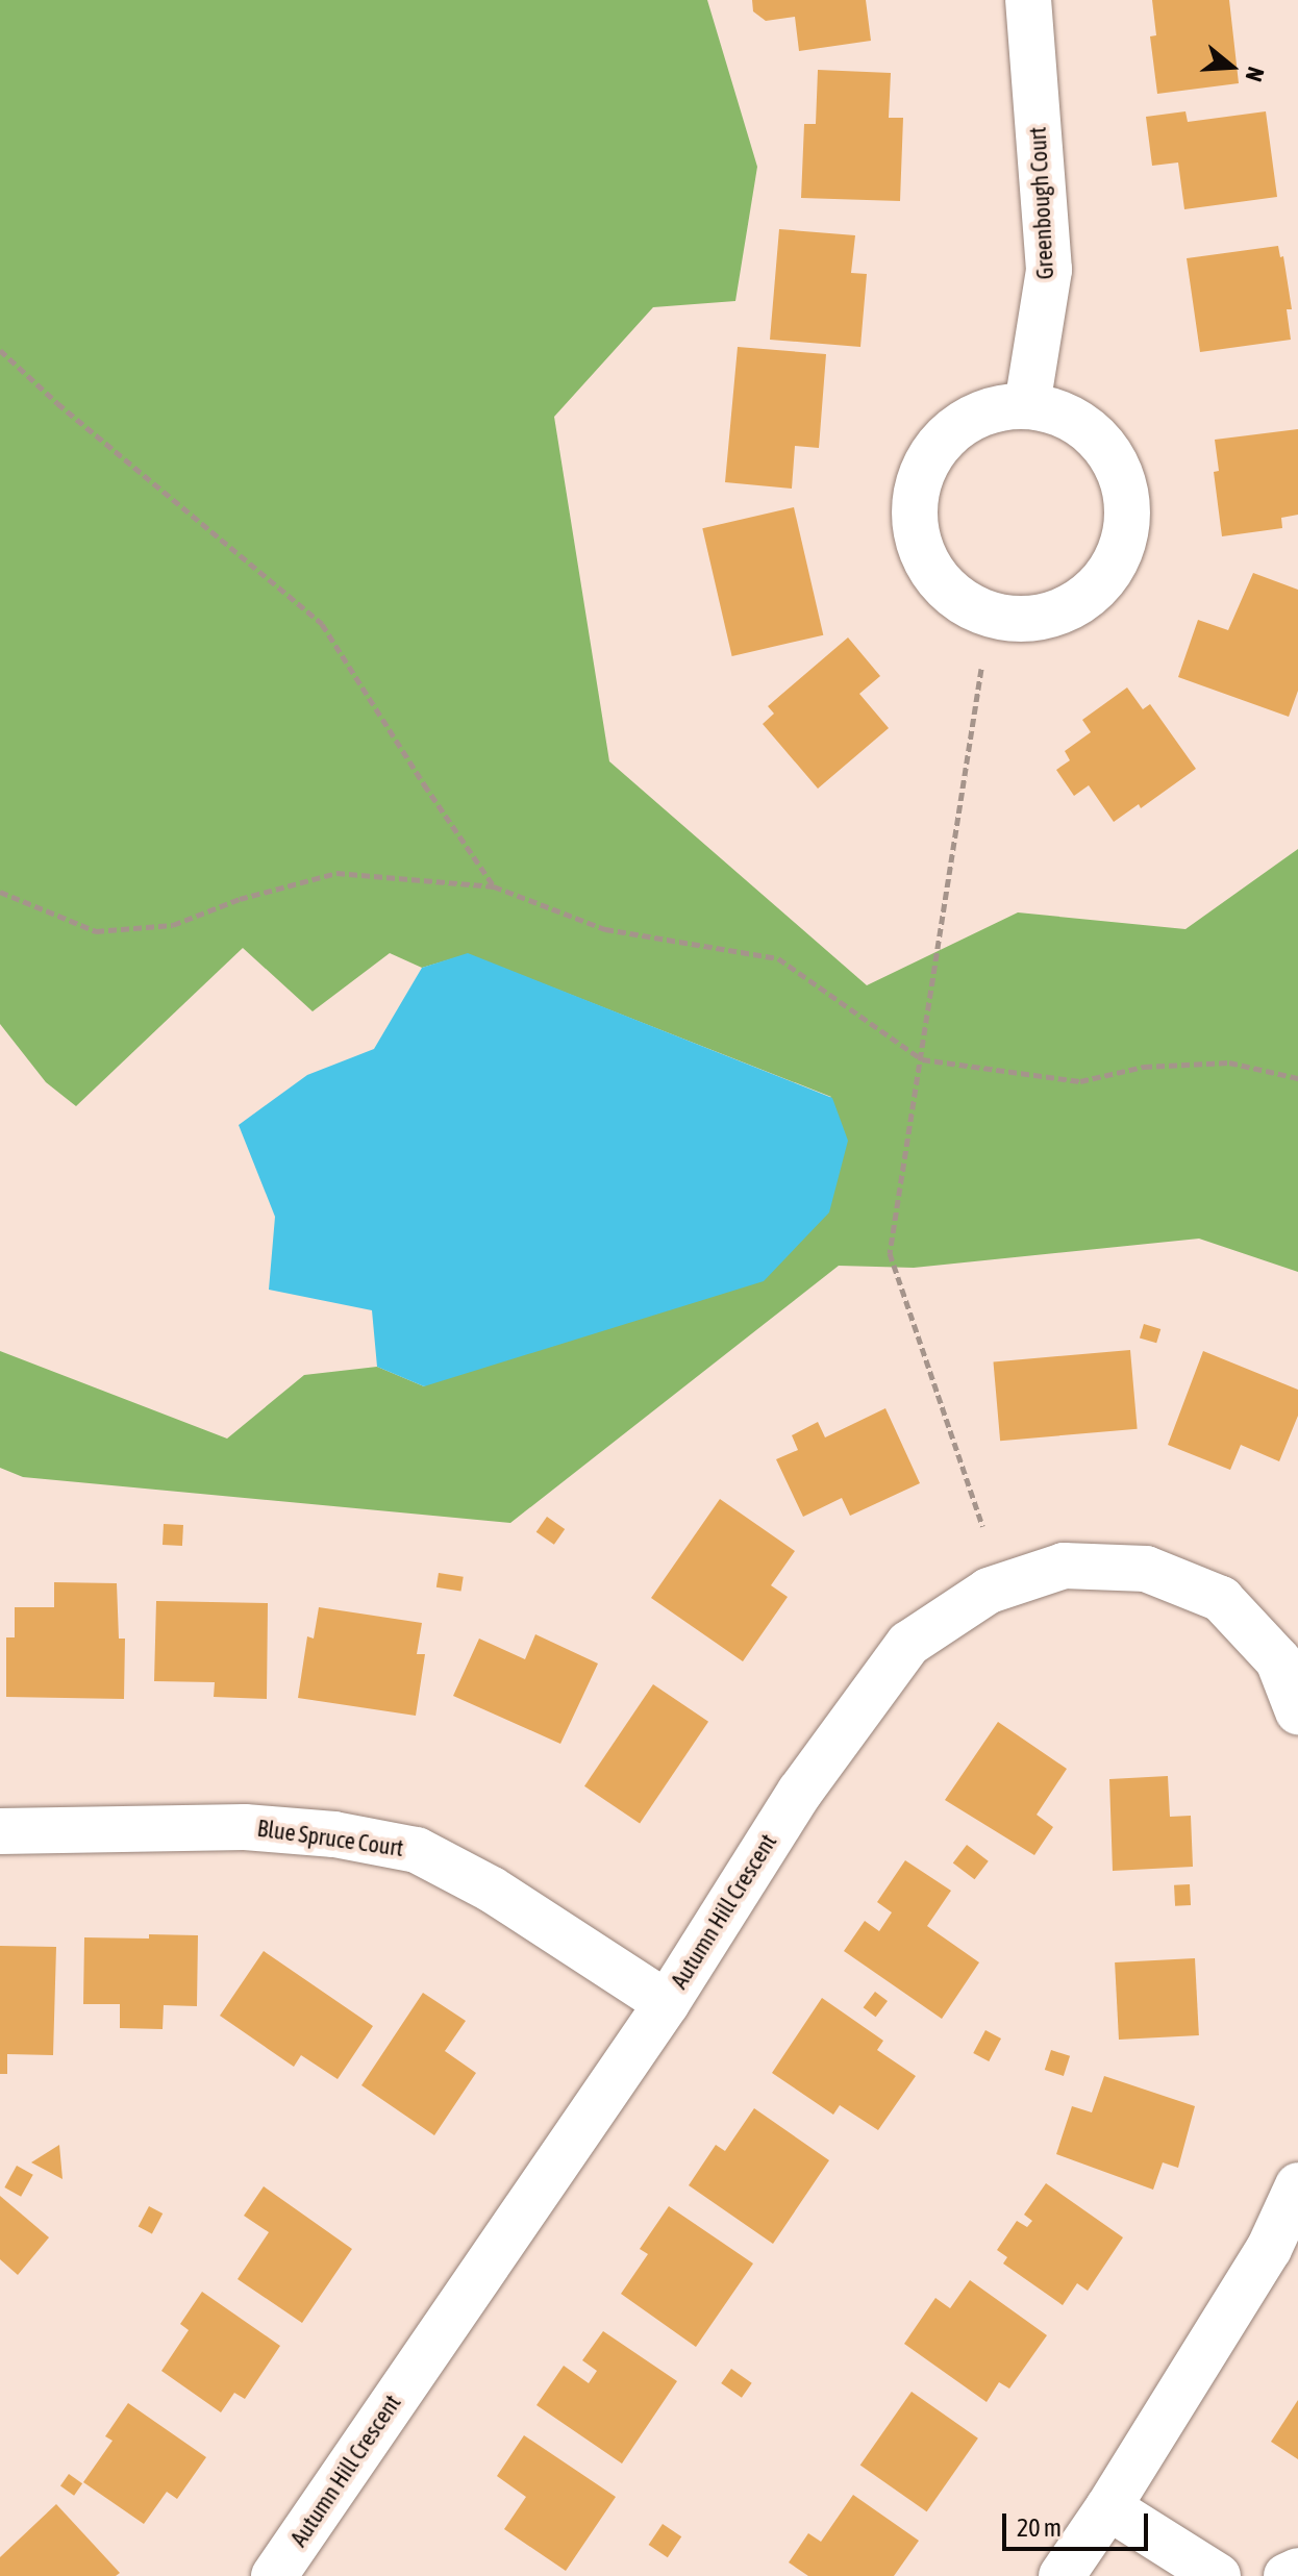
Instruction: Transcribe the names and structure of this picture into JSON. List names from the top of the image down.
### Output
{
  "streets": {
    "street": ["Greenbough Court", "Blue Spruce Court", "Autumn Hill Crescent"]
  },
  "crossings": [
    ["Blue Spruce Court", "Autumn Hill Crescent"]
  ],
  "scale_bar": "20 m",
  "north": "right"
}
